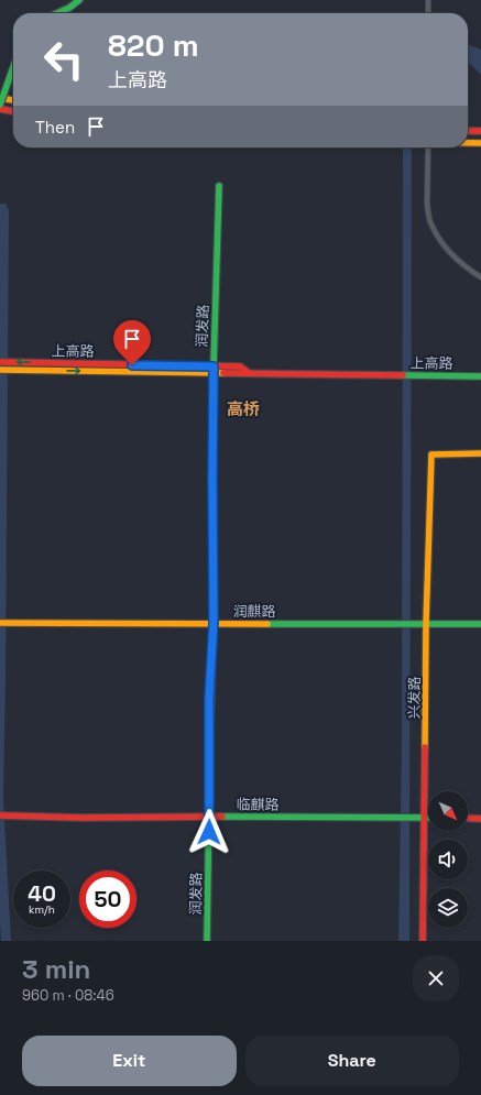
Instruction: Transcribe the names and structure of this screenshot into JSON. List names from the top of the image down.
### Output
{
  "streets": {
    "main road": [
      "润发路",
      "上高路",
      "润麒路",
      "兴发路",
      "临麒路"
    ]
  },
  "crossings": [
    ["润发路", "上高路"],
    ["润发路", "润麒路"],
    ["润发路", "临麒路"],
    ["润麒路", "兴发路"],
    ["兴发路", "临麒路"]
  ],
  "districts": ["高桥"],
  "north": "bottom right",
  "page": {
    "turn": ["820 m", "上高路"],
    "then": "Then",
    "speed": "40 km/h",
    "limit": "50",
    "heading": ["3 min", "960 m · 08:46"],
    "buttons": ["Exit", "Share"]
  }
}
